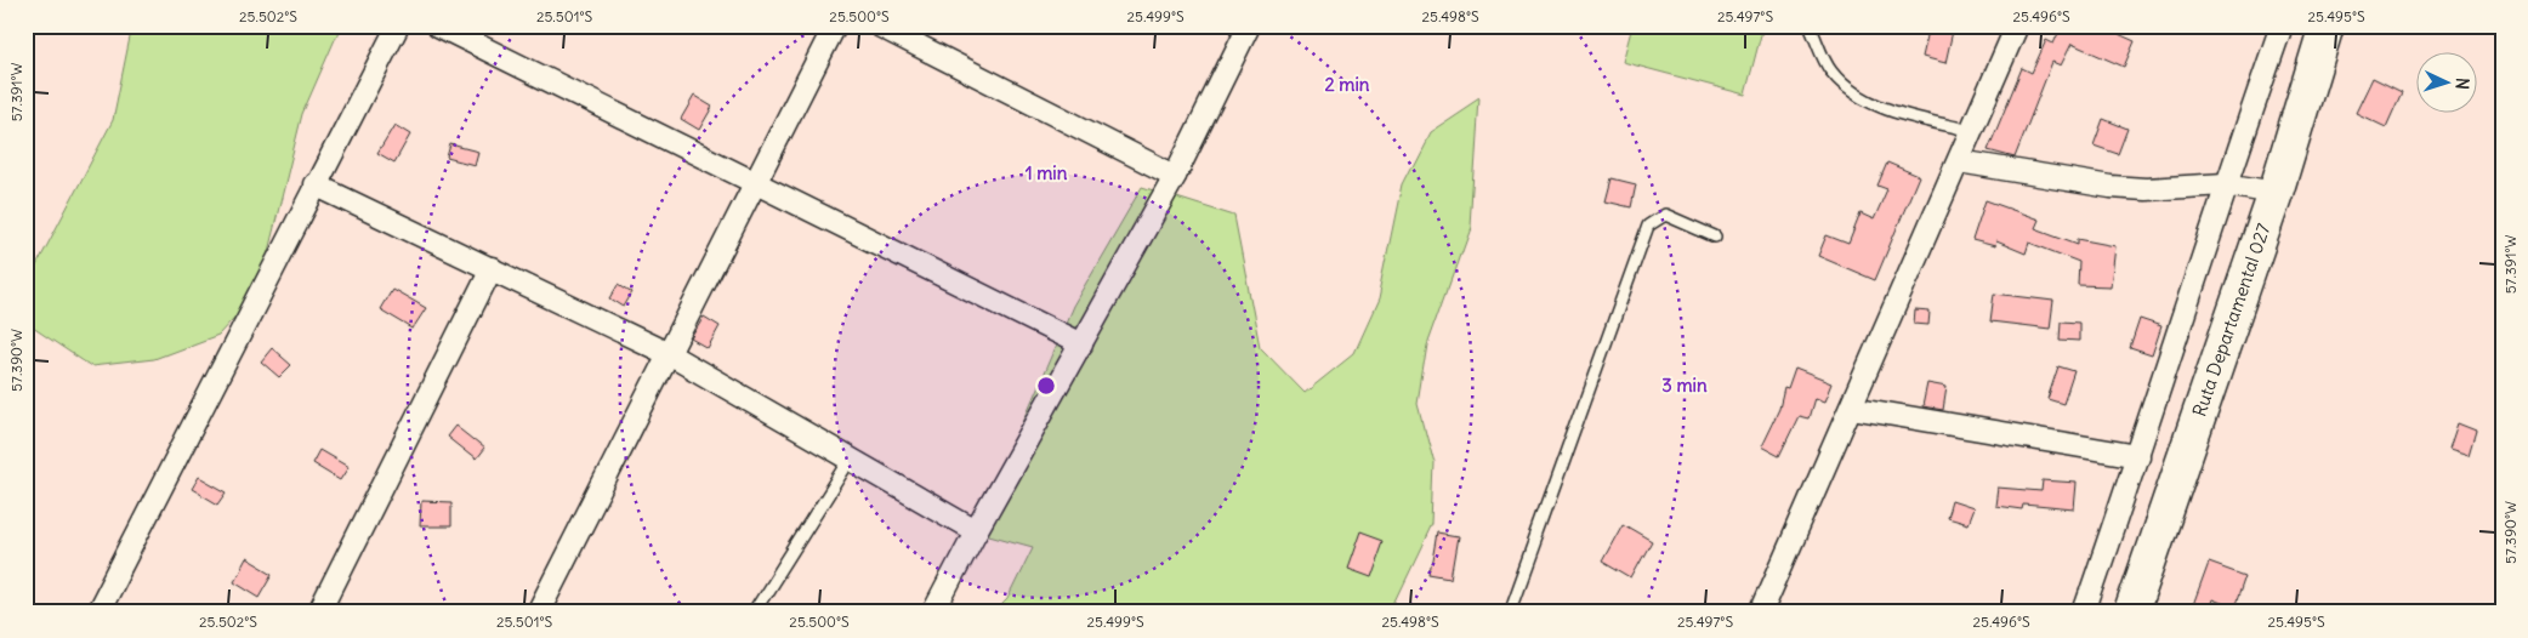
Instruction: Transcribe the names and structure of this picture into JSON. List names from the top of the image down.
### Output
{
  "streets": {
    "main road": ["Ruta Departamental 027"]
  },
  "north": "right",
  "coordinates": [
    "25.502°S",
    "25.501°S",
    "25.500°S",
    "25.499°S",
    "25.498°S",
    "25.497°S",
    "25.496°S",
    "25.495°S",
    "57.391°W",
    "57.390°W"
  ],
  "rings": ["2 min", "1 min", "3 min"]
}
